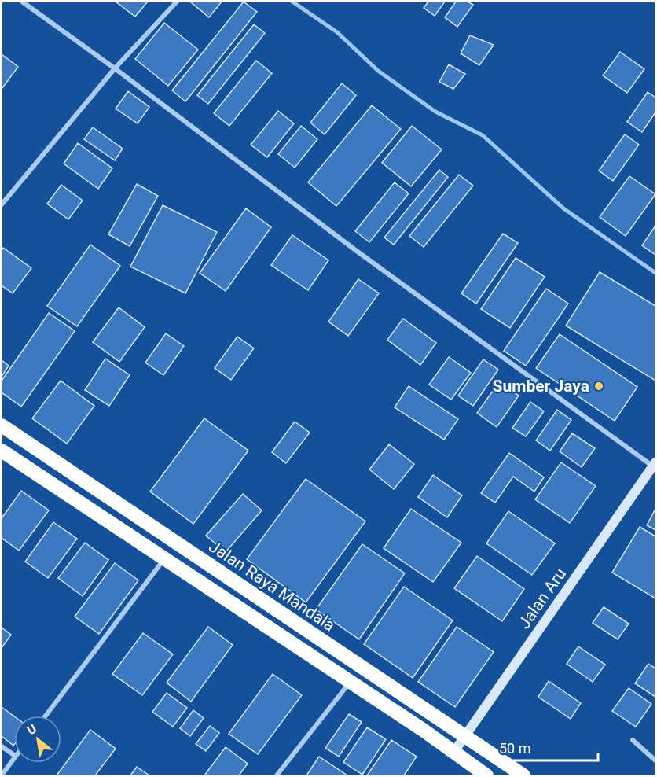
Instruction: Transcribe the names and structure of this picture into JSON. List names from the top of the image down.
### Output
{
  "streets": {
    "highway": ["Jalan Raya Mandala"],
    "street": ["Jalan Aru"]
  },
  "crossings": [
    ["Jalan Raya Mandala", "Jalan Aru"]
  ],
  "places": ["Sumber Jaya"],
  "scale_bar": "50 m",
  "north": "top left"
}
